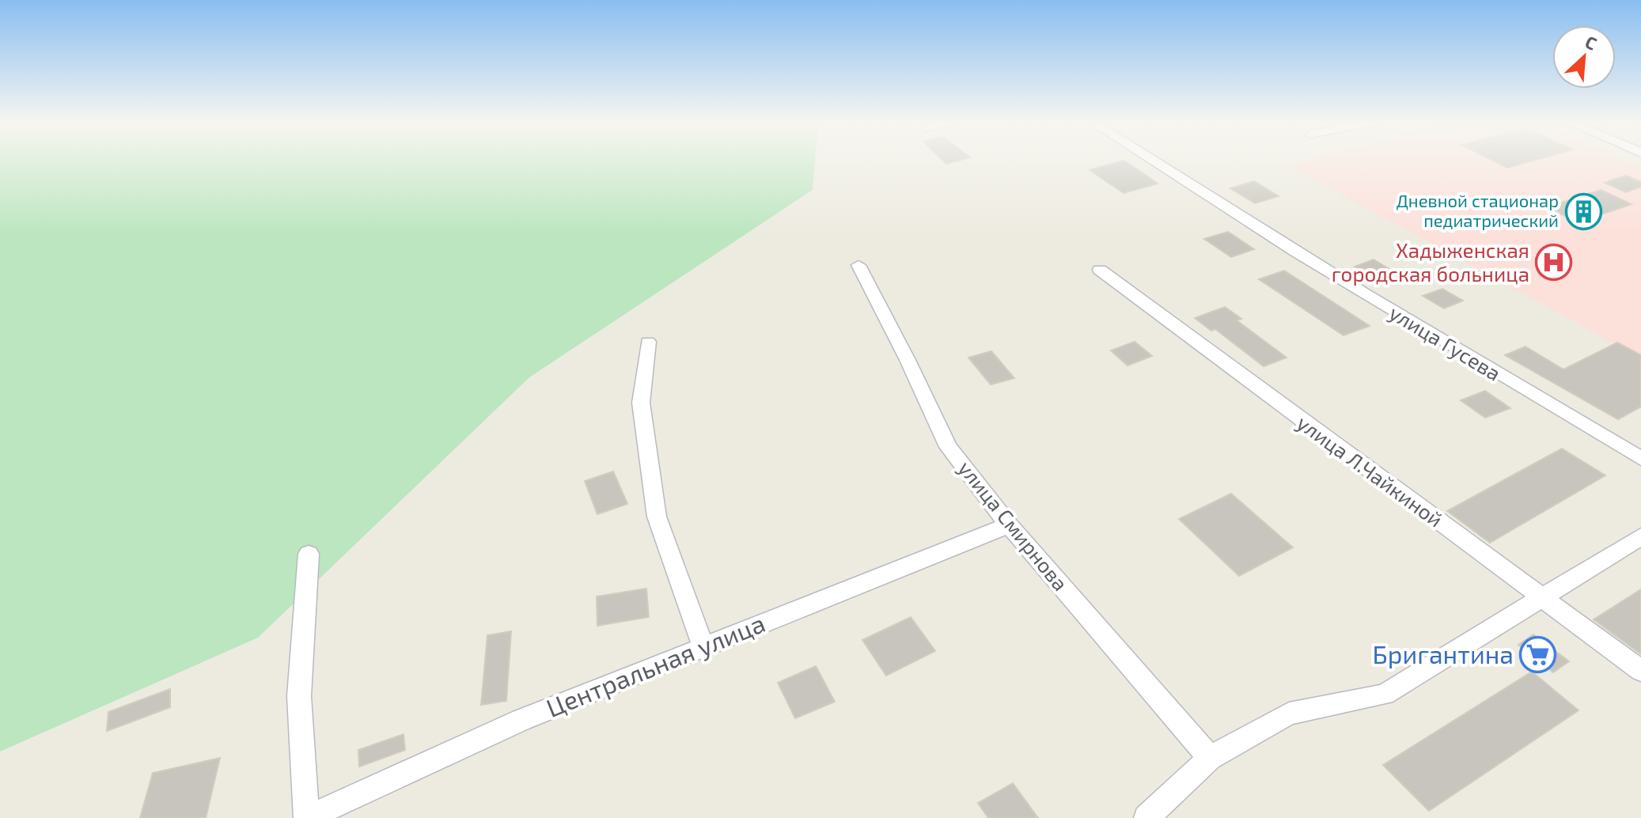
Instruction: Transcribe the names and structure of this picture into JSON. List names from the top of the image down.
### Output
{
  "streets": {
    "street": [
      "улица Гусева",
      "улица Л.Чайкиной",
      "улица Смирнова",
      "Центральная улица"
    ]
  },
  "crossings": [
    ["улица Смирнова", "Центральная улица"]
  ],
  "places": {
    "building": ["Дневной стационар педиатрический"],
    "hospital": ["Хадыженская городская больница"],
    "supermarket": ["Бригантина"]
  },
  "north": "top right"
}
